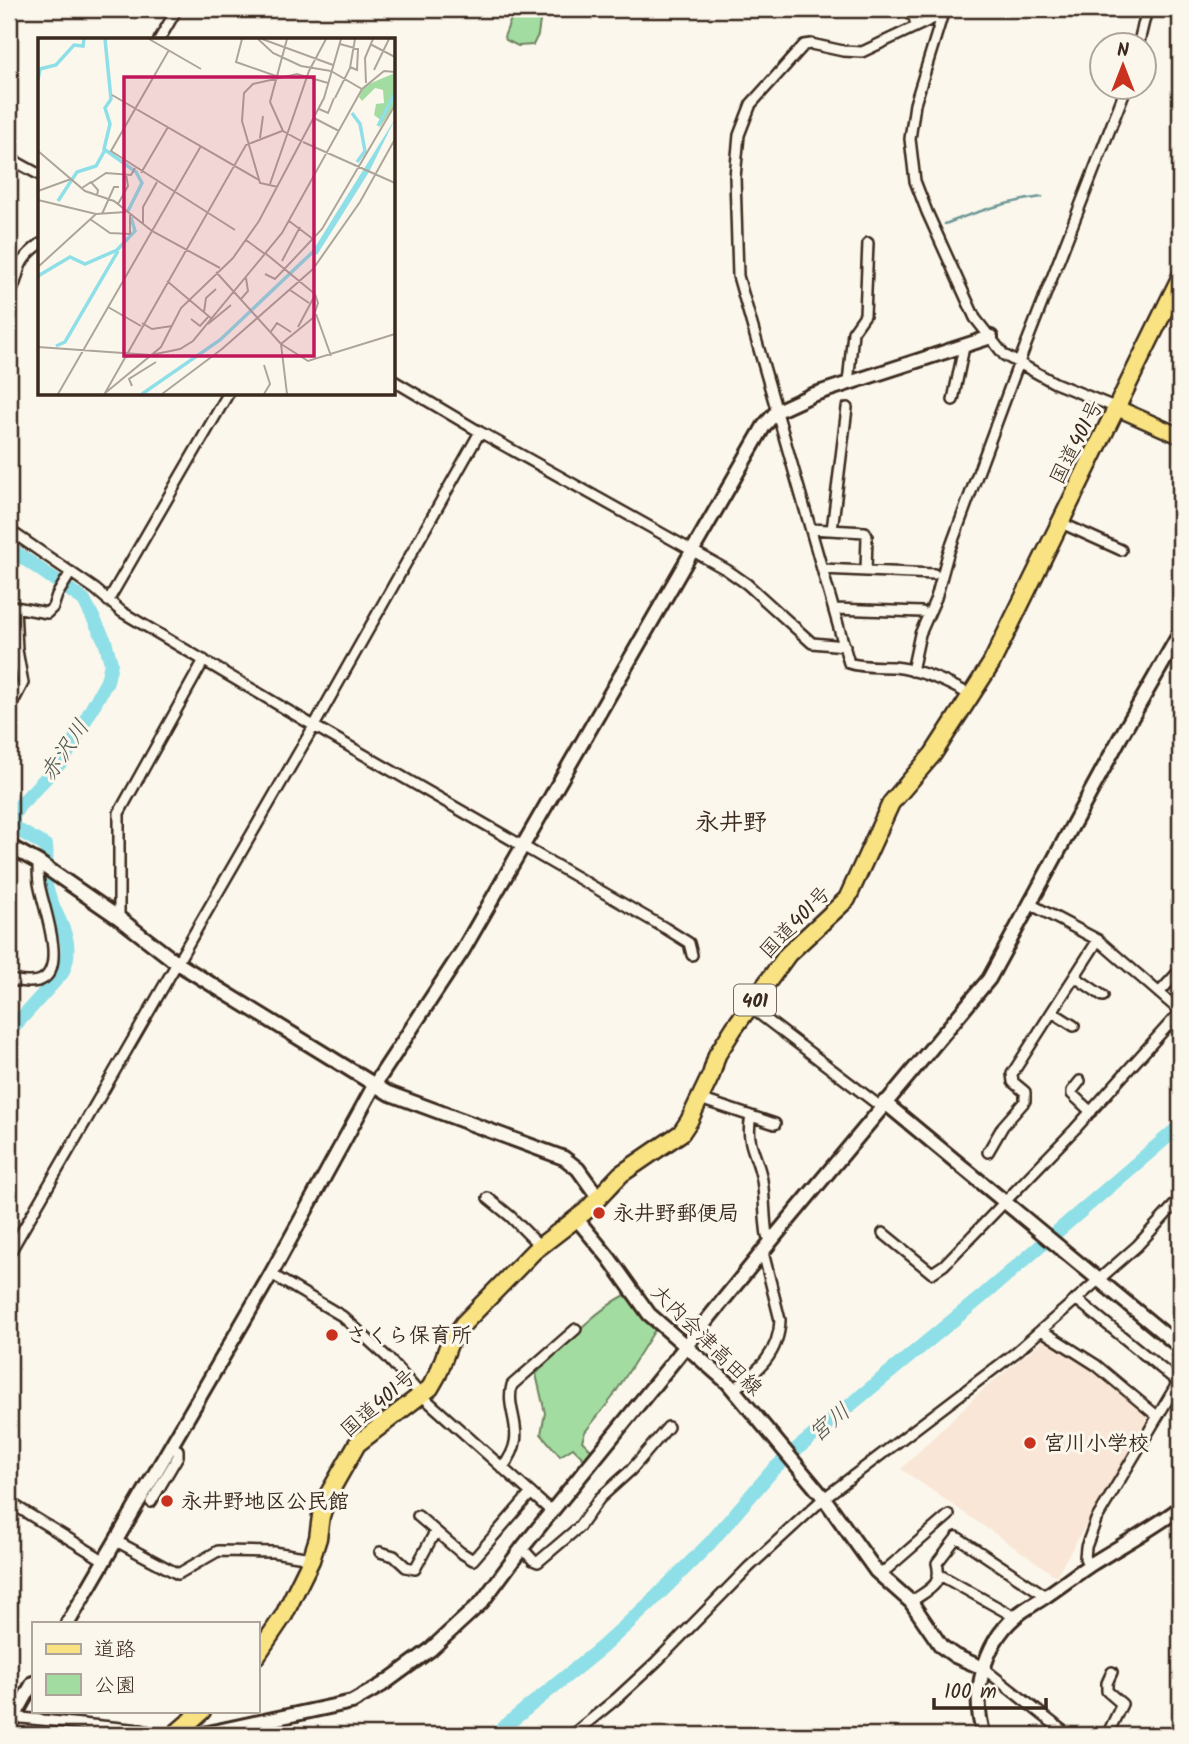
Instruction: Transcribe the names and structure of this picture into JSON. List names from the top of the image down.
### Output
{
  "streets": {
    "highway": ["国道401号", "401"],
    "street": ["大内会津高田線"]
  },
  "crossings": [
    ["国道401号", "大内会津高田線"]
  ],
  "districts": ["永井野"],
  "water": ["赤沢川", "宮川"],
  "places": [
    "永井野郵便局",
    "さくら保育所",
    "宮川小学校",
    "永井野地区公民館"
  ],
  "legend": ["道路", "公園"],
  "scale_bar": "100 m",
  "north": "top"
}
